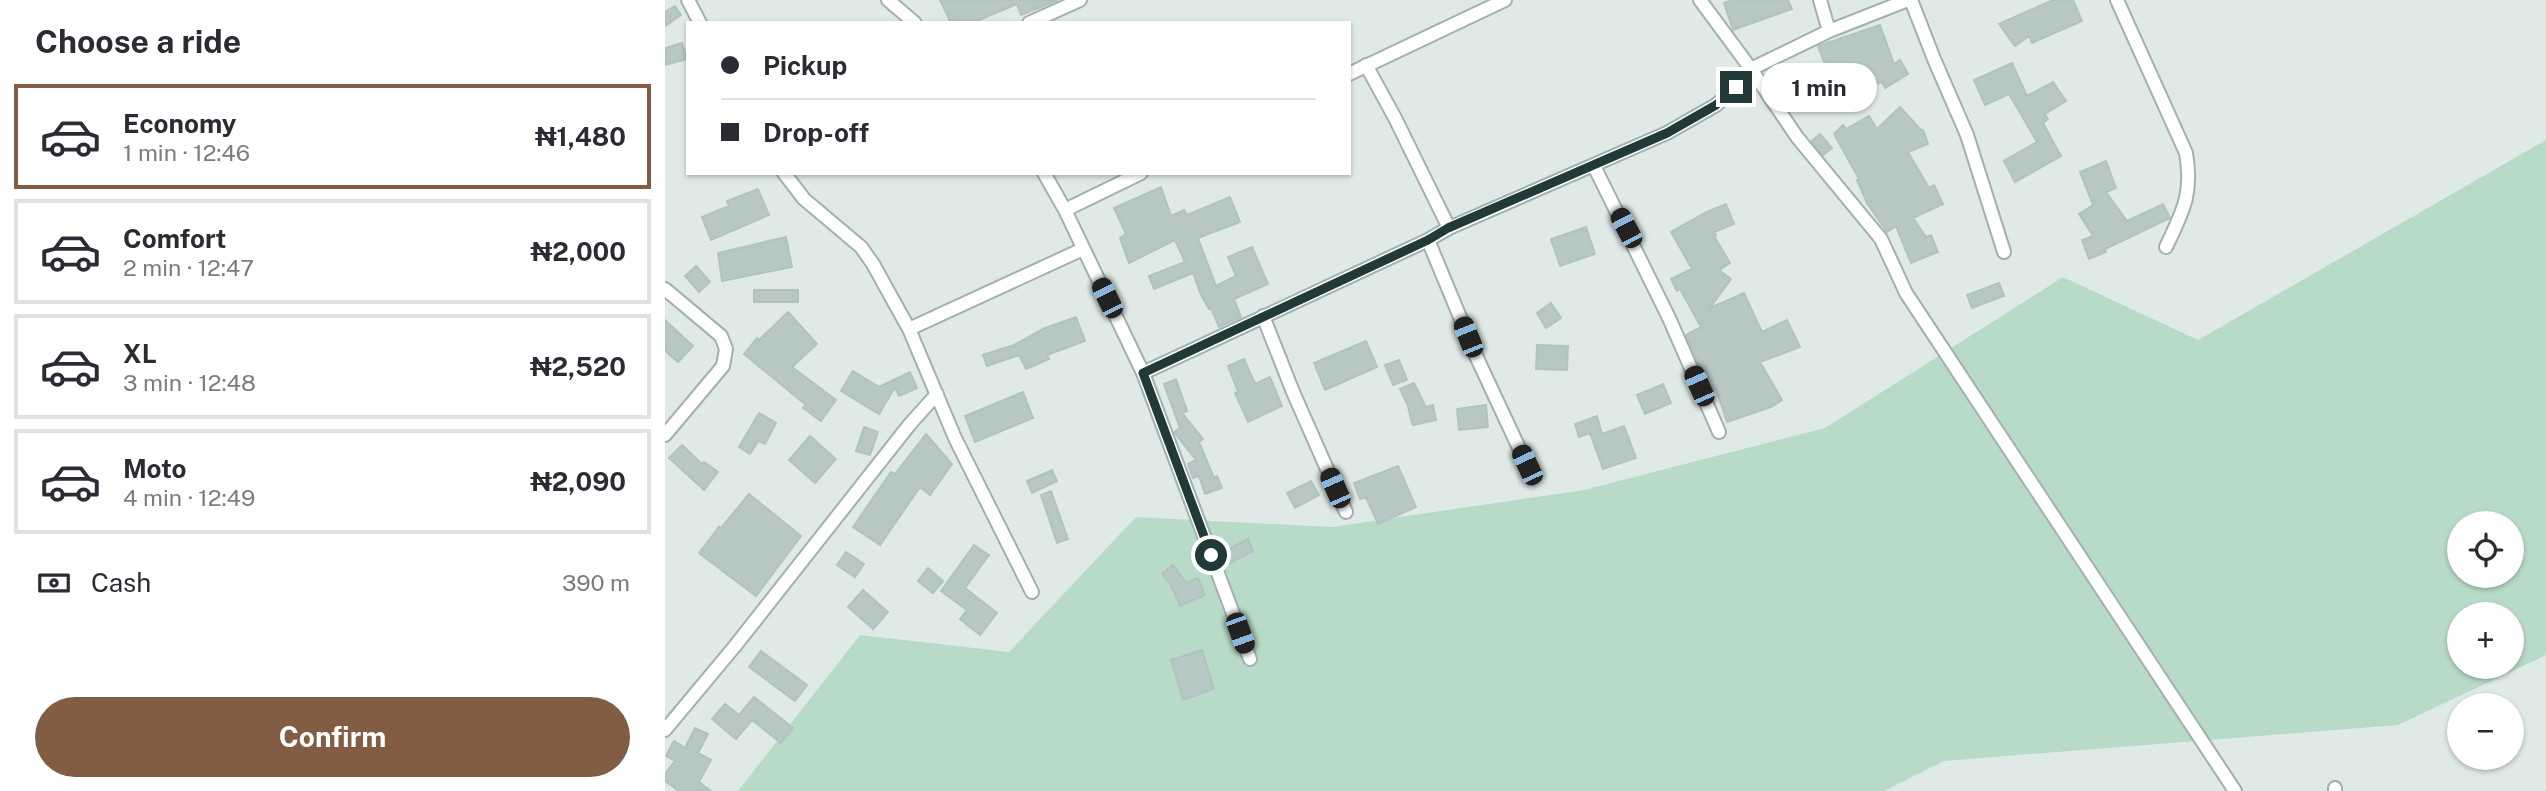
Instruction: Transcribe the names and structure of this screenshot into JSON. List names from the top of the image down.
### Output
{
  "page": {
    "heading": "Choose a ride",
    "banner": ["Pickup", "Drop-off"],
    "bubble": "1 min",
    "list": [
      {
        "name": "Economy",
        "note": "1 min · 12:46",
        "value": "₦1,480"
      },
      {
        "name": "Comfort",
        "note": "2 min · 12:47",
        "value": "₦2,000"
      },
      {
        "name": "XL",
        "note": "3 min · 12:48",
        "value": "₦2,520"
      },
      {
        "name": "Moto",
        "note": "4 min · 12:49",
        "value": "₦2,090"
      }
    ],
    "map_buttons": ["+", "−"],
    "pay": ["Cash", "390 m"],
    "buttons": "Confirm"
  }
}
